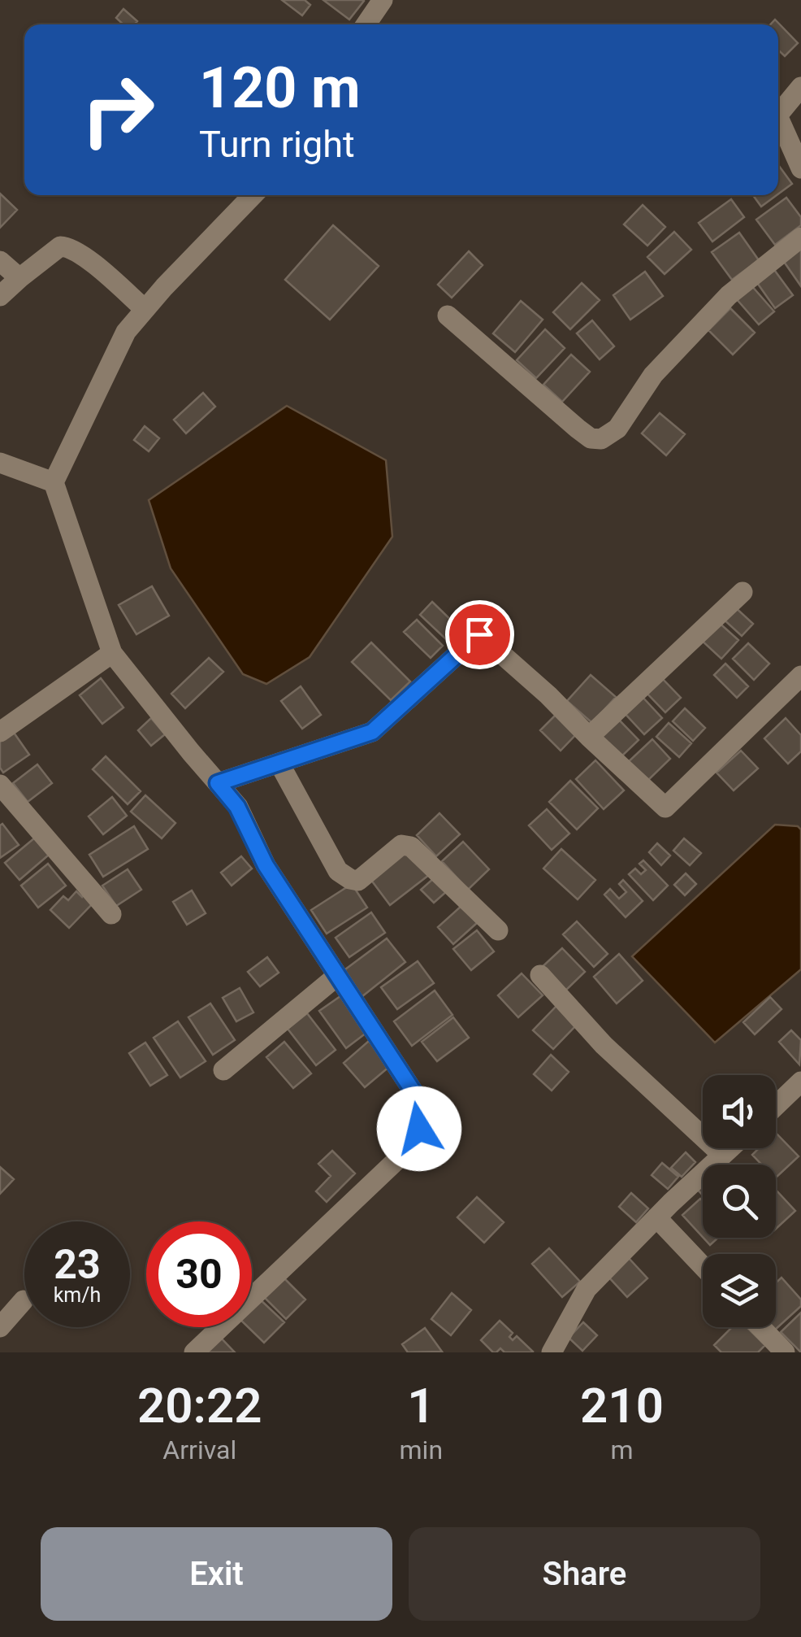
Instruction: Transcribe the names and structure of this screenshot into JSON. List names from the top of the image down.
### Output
{
  "page": {
    "turn": ["120 m", "Turn right"],
    "speed": "23 km/h",
    "limit": "30",
    "eta": [
      "20:22",
      "Arrival",
      "1",
      "min",
      "210",
      "m"
    ],
    "buttons": ["Exit", "Share"]
  }
}
